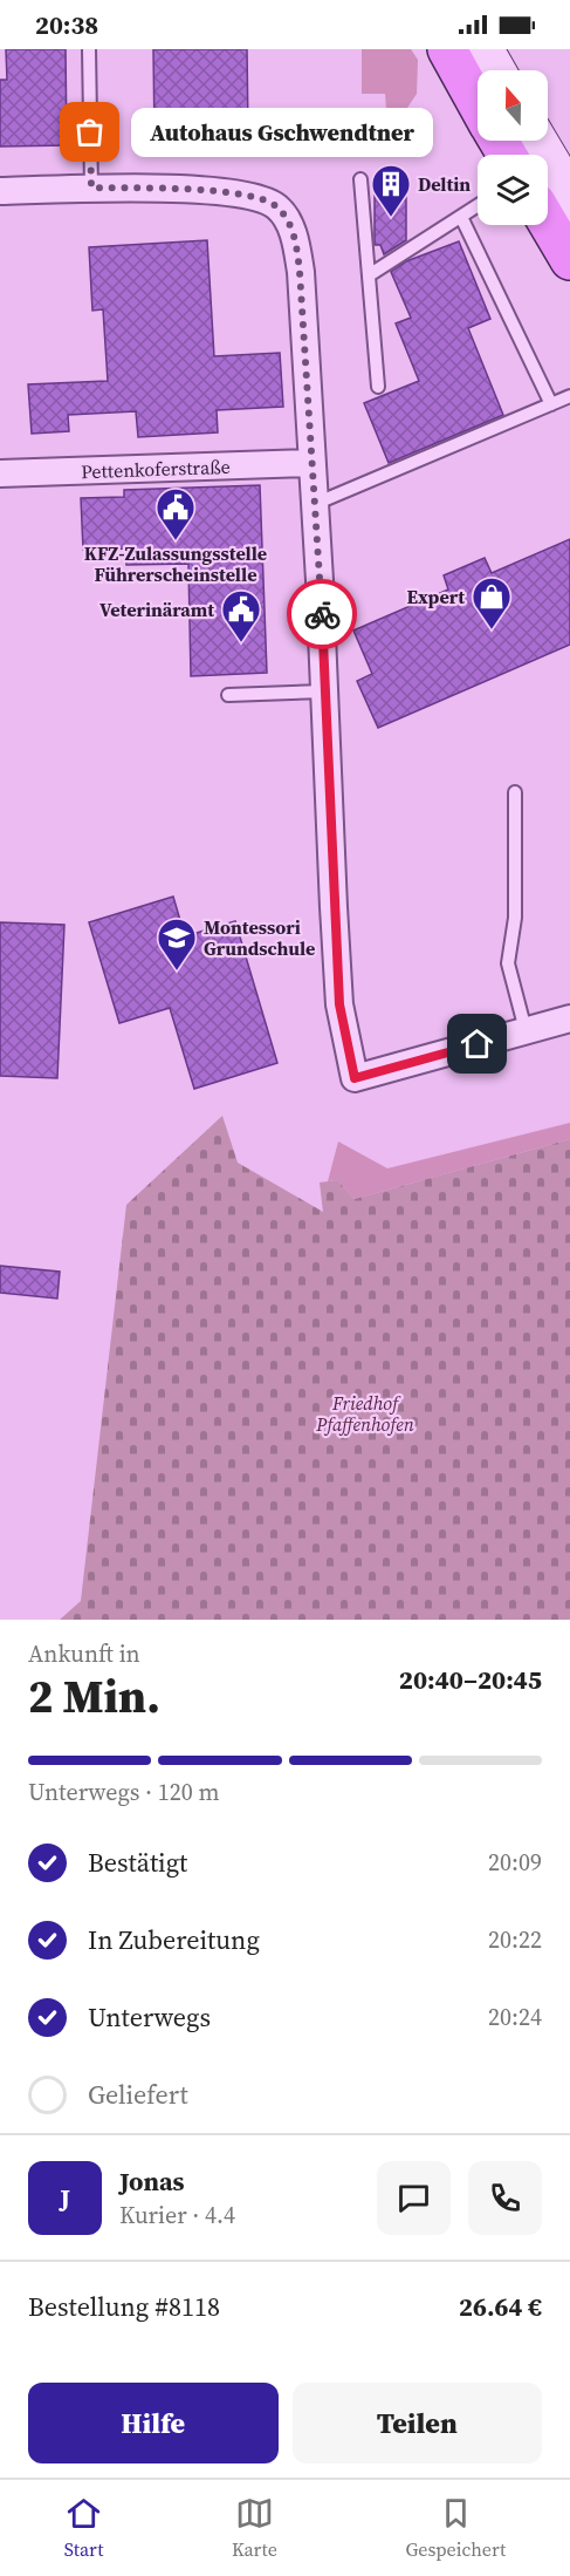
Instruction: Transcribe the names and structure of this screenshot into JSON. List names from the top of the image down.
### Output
{
  "streets": {
    "street": ["Pettenkoferstraße"]
  },
  "parks": ["Friedhof Pfaffenhofen"],
  "places": {
    "other": ["Autohaus Gschwendtner"],
    "building": ["Deltin"],
    "public building": ["KFZ-Zulassungsstelle Führerscheinstelle", "Veterinäramt"],
    "shop": ["Expert"],
    "school or university": ["Montessori Grundschule"]
  },
  "north": "top",
  "page": {
    "status": "20:38",
    "bubble": "Autohaus Gschwendtner",
    "heading": ["2 Min.", "Ankunft in", "20:40–20:45"],
    "panel": [
      "Jonas",
      "Kurier · 4.4",
      "Bestellung #8118",
      "26.64 €"
    ],
    "bar": "Unterwegs · 120 m",
    "list": [
      ["Bestätigt", "20:09"],
      ["In Zubereitung", "20:22"],
      ["Unterwegs", "20:24"],
      "Geliefert"
    ],
    "round": "J",
    "buttons": ["Hilfe", "Teilen"],
    "tabs": ["Start", "Karte", "Gespeichert"]
  }
}
